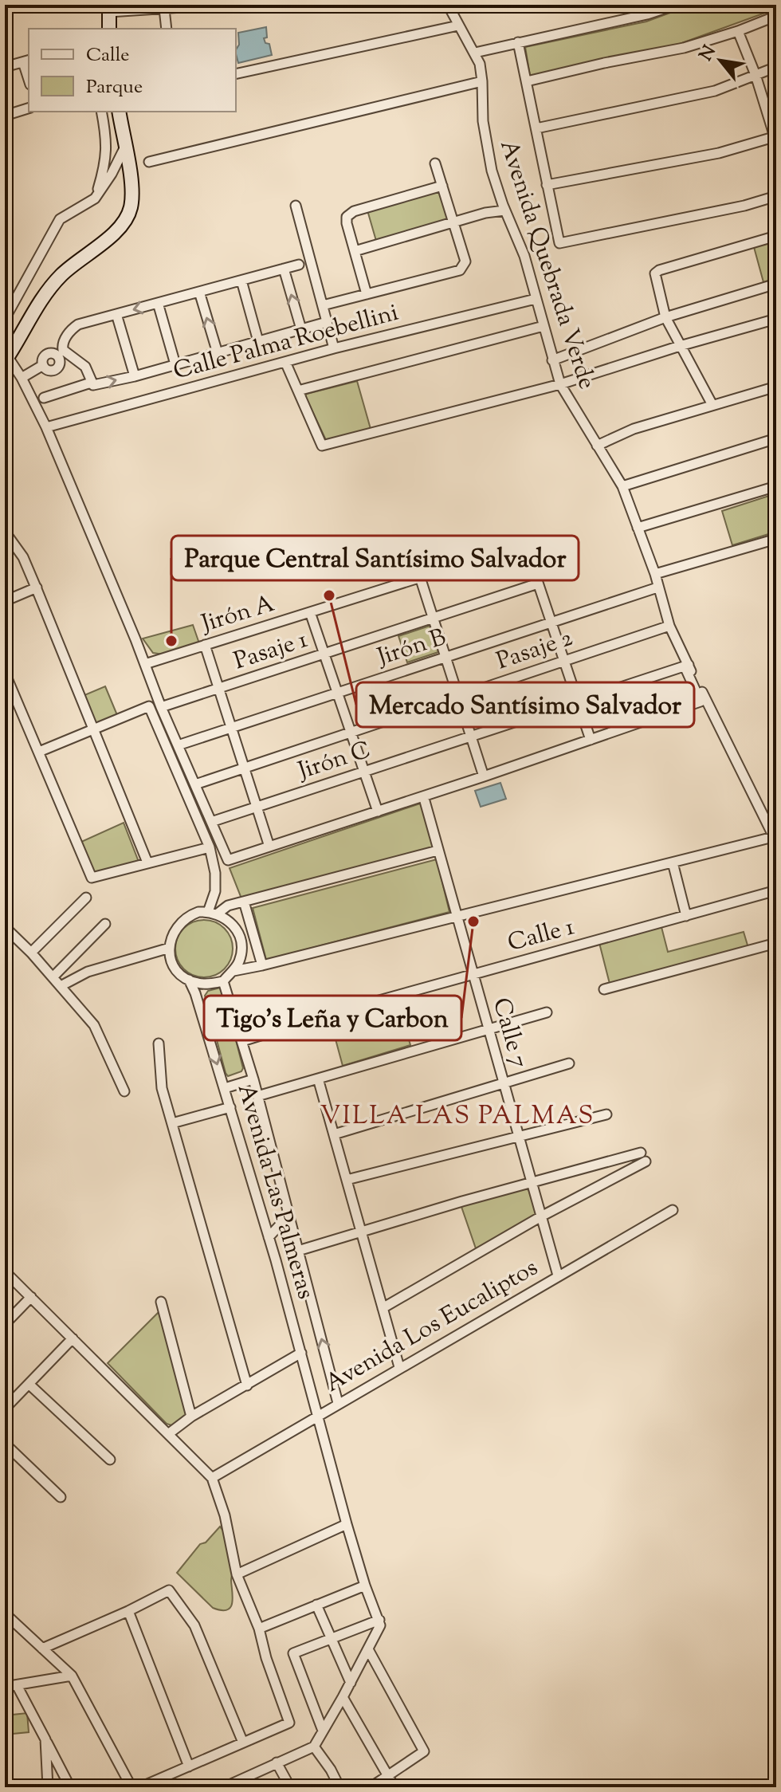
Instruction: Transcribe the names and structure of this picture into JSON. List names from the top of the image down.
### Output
{
  "streets": {
    "street": [
      "Avenida Quebrada Verde",
      "Calle Palma Roebellini",
      "Jirón A",
      "Jirón B",
      "Pasaje 2",
      "Pasaje 1",
      "Jirón C",
      "Calle 1",
      "Calle 7",
      "Avenida Las Palmeras",
      "Avenida Los Eucaliptos"
    ]
  },
  "crossings": [
    ["Avenida Quebrada Verde", "Calle Palma Roebellini"],
    ["Avenida Quebrada Verde", "Jirón B"],
    ["Avenida Quebrada Verde", "Pasaje 2"],
    ["Avenida Quebrada Verde", "Jirón C"],
    ["Jirón A", "Pasaje 1"],
    ["Calle 1", "Calle 7"],
    ["Calle 1", "Avenida Las Palmeras"],
    ["Calle 7", "Avenida Los Eucaliptos"],
    ["Avenida Las Palmeras", "Avenida Los Eucaliptos"]
  ],
  "districts": ["VILLA LAS PALMAS"],
  "places": ["Mercado Santísimo Salvador", "Parque Central Santísimo Salvador", "Tigo's Leña y Carbon"],
  "legend": ["Calle", "Parque"],
  "north": "top left"
}
